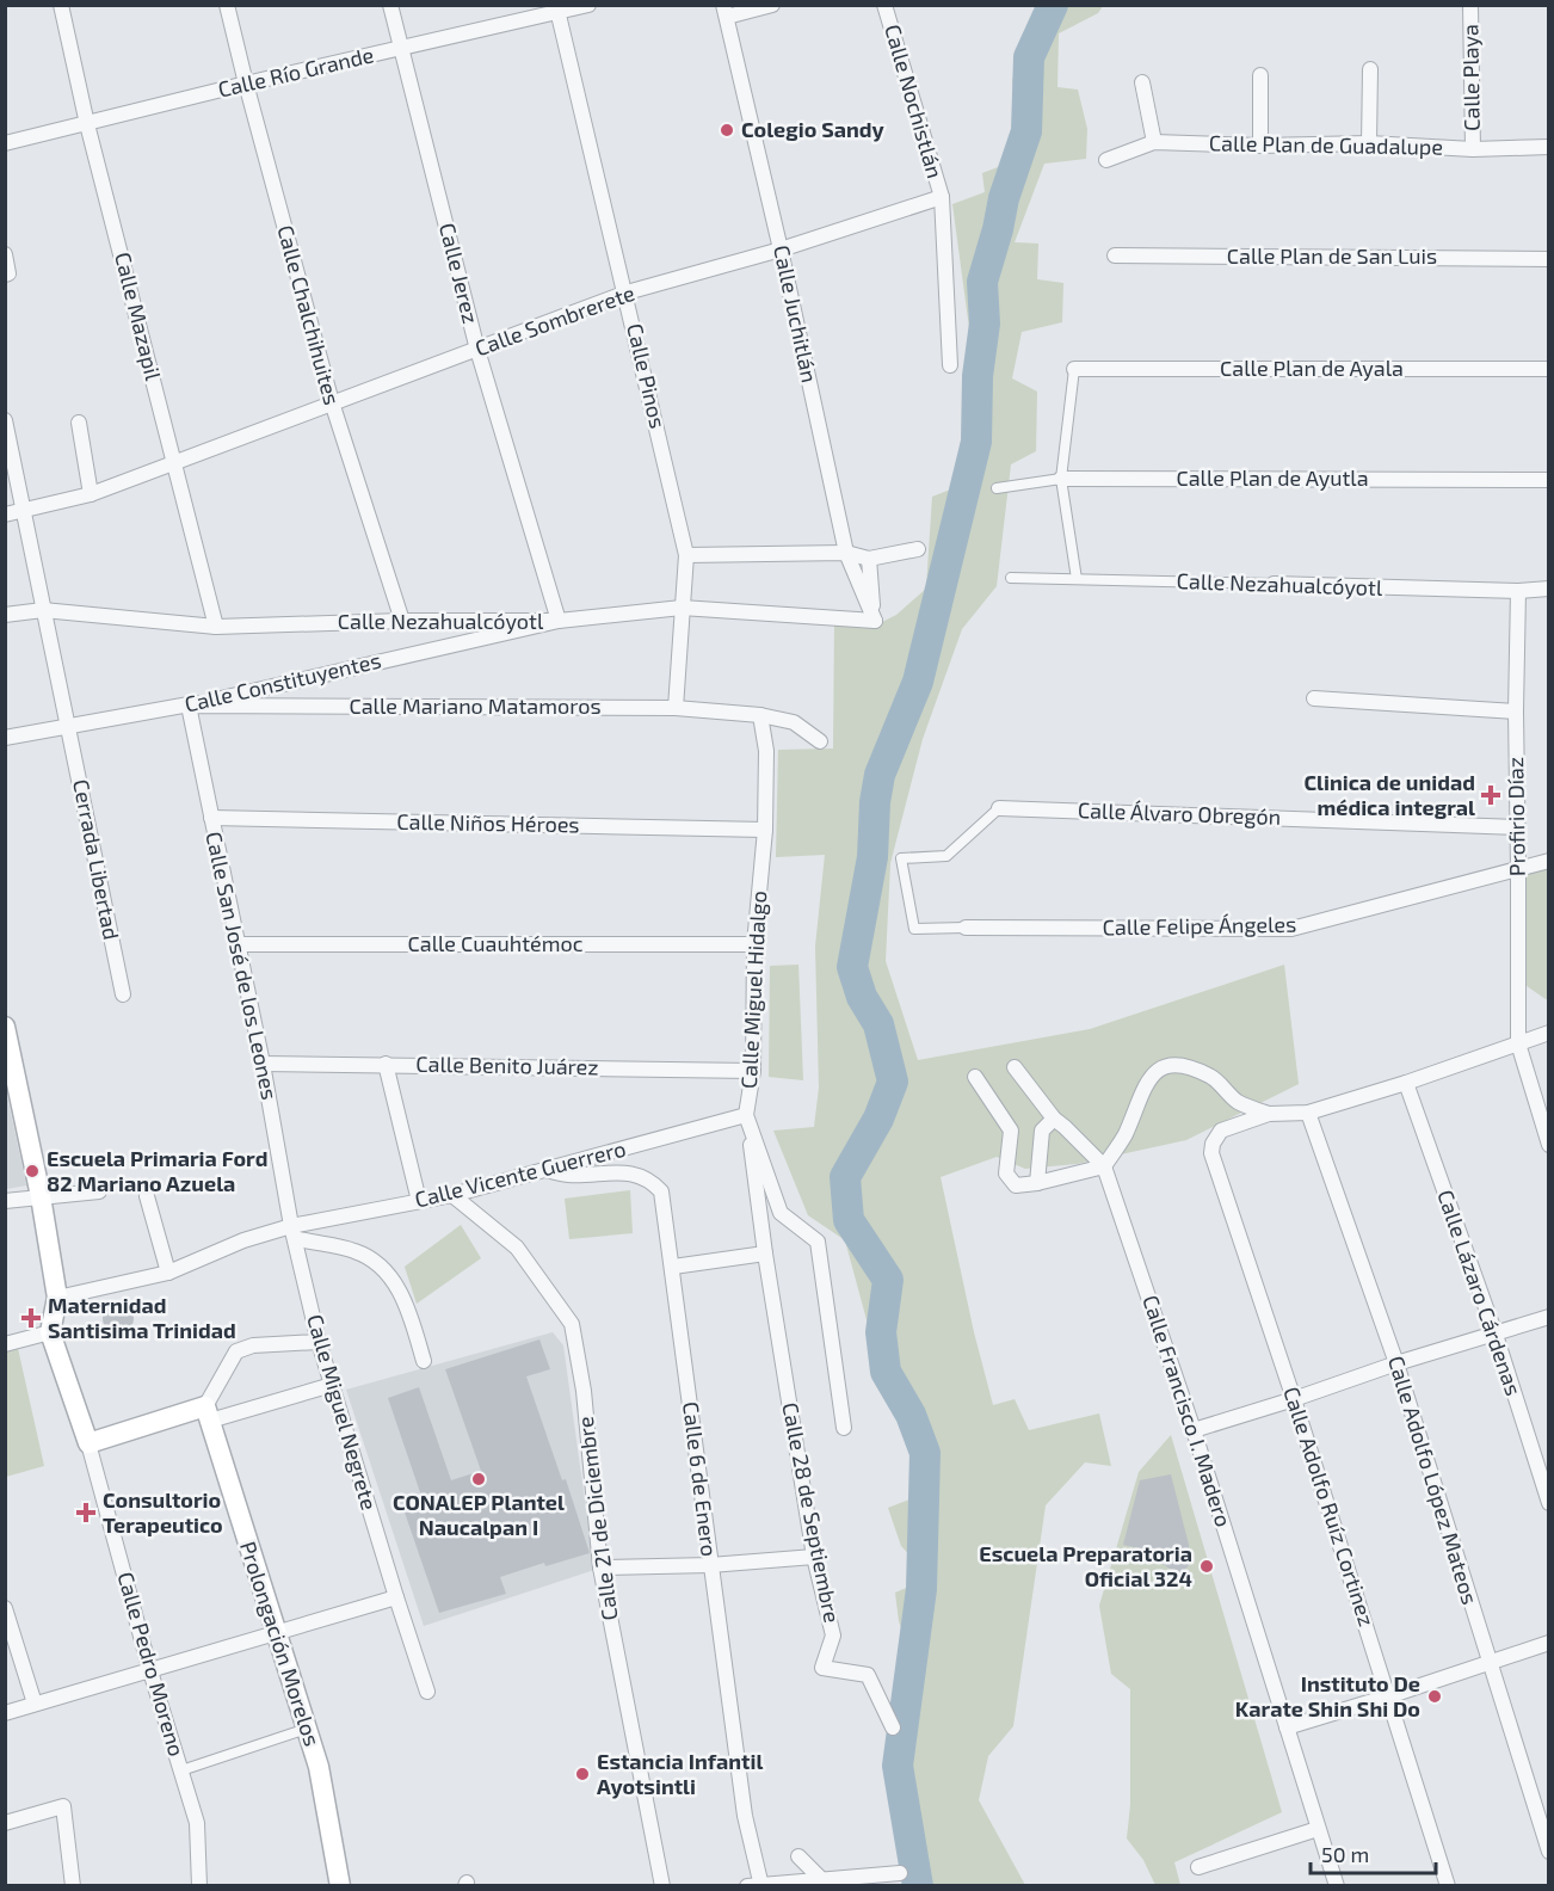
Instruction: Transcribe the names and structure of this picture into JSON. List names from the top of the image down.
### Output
{
  "streets": {
    "main road": ["Prolongación Morelos"],
    "street": [
      "Calle Río Grande",
      "Calle Playa",
      "Calle Nochistlán",
      "Calle Plan de Guadalupe",
      "Calle Plan de San Luis",
      "Calle Jerez",
      "Calle Juchitlán",
      "Calle Chalchihuites",
      "Calle Mazapil",
      "Calle Sombrerete",
      "Calle Plan de Ayala",
      "Calle Pinos",
      "Calle Plan de Ayutla",
      "Calle Nezahualcóyotl",
      "Calle Constituyentes",
      "Calle Mariano Matamoros",
      "Calle Álvaro Obregón",
      "Profirio Díaz",
      "Calle Niños Héroes",
      "Cerrada Libertad",
      "Calle Felipe Ángeles",
      "Calle Cuauhtémoc",
      "Calle San José de los Leones",
      "Calle Miguel Hidalgo",
      "Calle Benito Juárez",
      "Calle Vicente Guerrero",
      "Calle Lázaro Cárdenas",
      "Calle Francisco I. Madero",
      "Calle Miguel Negrete",
      "Calle 6 de Enero",
      "Calle Adolfo López Mateos",
      "Calle Adolfo Ruíz Cortinez",
      "Calle 28 de Septiembre",
      "Calle 21 de Diciembre",
      "Calle Pedro Moreno"
    ]
  },
  "crossings": [
    ["Calle Río Grande", "Calle Jerez"],
    ["Calle Río Grande", "Calle Chalchihuites"],
    ["Calle Río Grande", "Calle Mazapil"],
    ["Calle Río Grande", "Calle Pinos"],
    ["Calle Playa", "Calle Plan de Guadalupe"],
    ["Calle Nochistlán", "Calle Sombrerete"],
    ["Calle Jerez", "Calle Sombrerete"],
    ["Calle Jerez", "Calle Nezahualcóyotl"],
    ["Calle Jerez", "Calle Constituyentes"],
    ["Calle Juchitlán", "Calle Sombrerete"],
    ["Calle Juchitlán", "Calle Nezahualcóyotl"],
    ["Calle Chalchihuites", "Calle Sombrerete"],
    ["Calle Chalchihuites", "Calle Nezahualcóyotl"],
    ["Calle Mazapil", "Calle Sombrerete"],
    ["Calle Mazapil", "Calle Nezahualcóyotl"],
    ["Calle Sombrerete", "Calle Pinos"],
    ["Calle Sombrerete", "Cerrada Libertad"],
    ["Calle Pinos", "Calle Nezahualcóyotl"],
    ["Calle Pinos", "Calle Mariano Matamoros"],
    ["Calle Nezahualcóyotl", "Calle Constituyentes"],
    ["Calle Nezahualcóyotl", "Profirio Díaz"],
    ["Calle Nezahualcóyotl", "Cerrada Libertad"],
    ["Calle Constituyentes", "Calle Mariano Matamoros"],
    ["Calle Constituyentes", "Cerrada Libertad"],
    ["Calle Constituyentes", "Calle San José de los Leones"],
    ["Calle Mariano Matamoros", "Calle San José de los Leones"],
    ["Calle Mariano Matamoros", "Calle Miguel Hidalgo"],
    ["Calle Álvaro Obregón", "Profirio Díaz"],
    ["Calle Álvaro Obregón", "Calle Felipe Ángeles"],
    ["Profirio Díaz", "Calle Felipe Ángeles"],
    ["Calle Niños Héroes", "Calle San José de los Leones"],
    ["Calle Niños Héroes", "Calle Miguel Hidalgo"],
    ["Calle Cuauhtémoc", "Calle San José de los Leones"],
    ["Calle Cuauhtémoc", "Calle Miguel Hidalgo"],
    ["Calle San José de los Leones", "Calle Benito Juárez"],
    ["Calle San José de los Leones", "Calle Vicente Guerrero"],
    ["Calle San José de los Leones", "Calle Miguel Negrete"],
    ["Calle Miguel Hidalgo", "Calle Benito Juárez"],
    ["Calle Miguel Hidalgo", "Calle Vicente Guerrero"],
    ["Calle Miguel Hidalgo", "Calle 28 de Septiembre"],
    ["Calle Vicente Guerrero", "Calle Miguel Negrete"],
    ["Calle Vicente Guerrero", "Calle 6 de Enero"],
    ["Calle Vicente Guerrero", "Calle 28 de Septiembre"],
    ["Calle Vicente Guerrero", "Calle 21 de Diciembre"]
  ],
  "places": {
    "other": [
      "Colegio Sandy",
      "Escuela Primaria Ford 82 Mariano Azuela",
      "CONALEP Plantel Naucalpan I",
      "Escuela Preparatoria Oficial 324",
      "Instituto De Karate Shin Shi Do",
      "Estancia Infantil Ayotsintli"
    ],
    "health": ["Clinica de unidad médica integral", "Maternidad Santisima Trinidad", "Consultorio Terapeutico"]
  },
  "scale_bar": "50 m"
}
